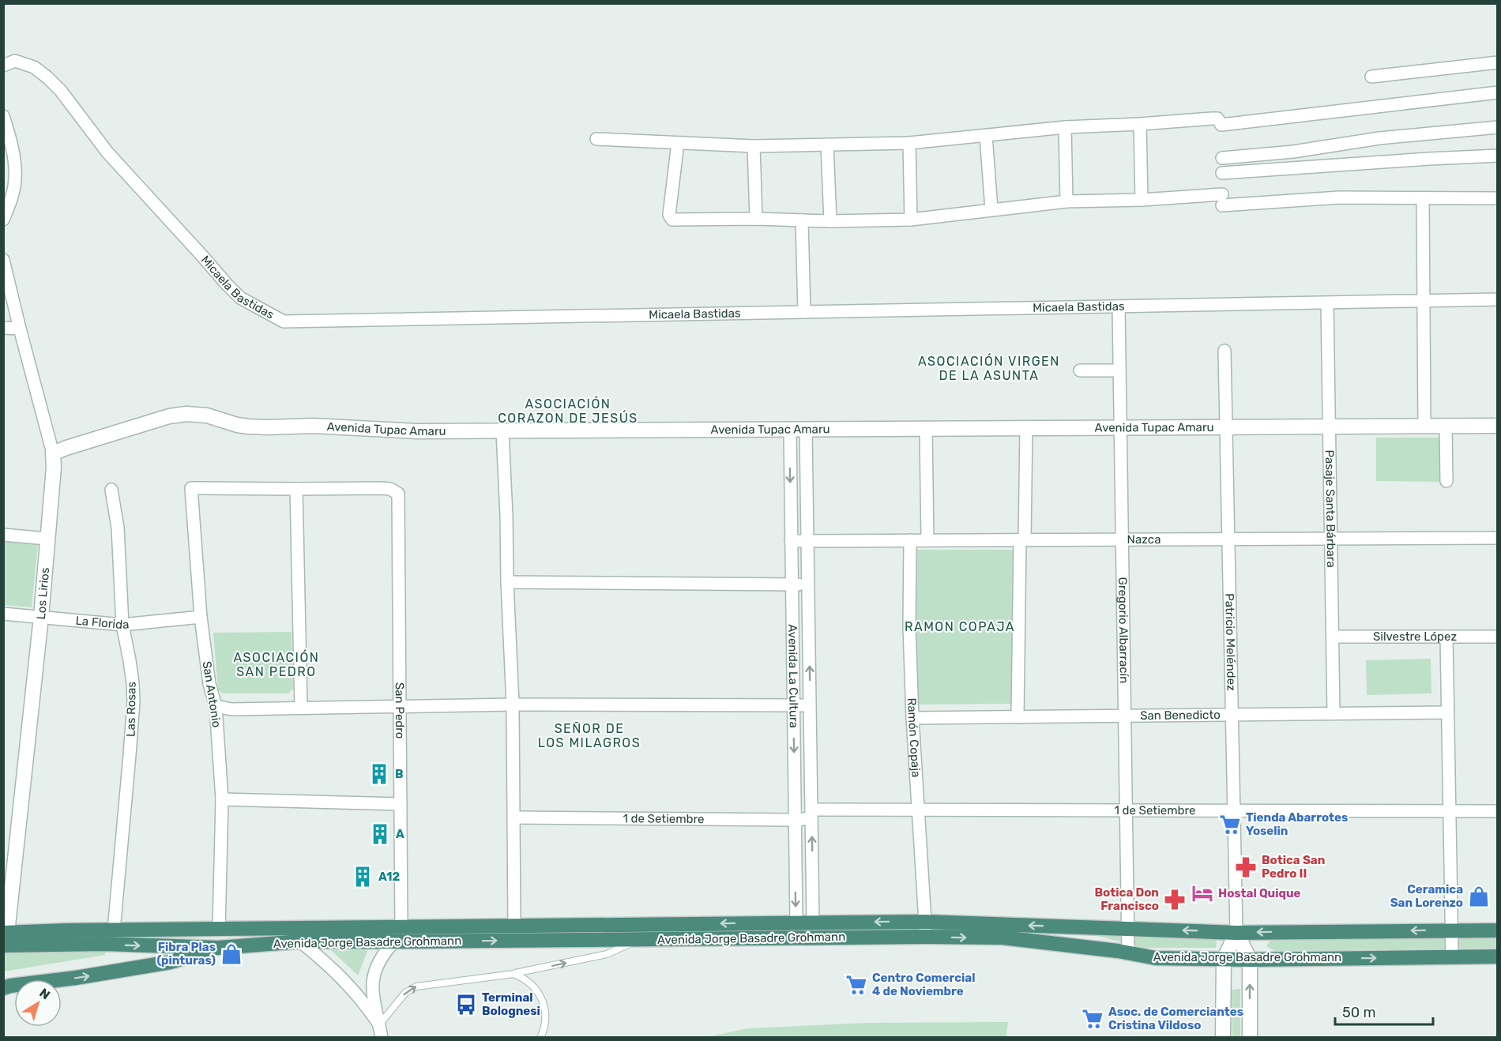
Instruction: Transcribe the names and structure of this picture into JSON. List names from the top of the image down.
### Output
{
  "streets": {
    "highway": ["Avenida Jorge Basadre Grohmann"],
    "street": [
      "Micaela Bastidas",
      "Avenida Tupac Amaru",
      "Pasaje Santa Bárbara",
      "Nazca",
      "Los Lirios",
      "La Florida",
      "Gregorio Albarracín",
      "Silvestre López",
      "Patricio Meléndez",
      "Avenida La Cultura",
      "San Antonio",
      "Las Rosas",
      "San Pedro",
      "San Benedicto",
      "Ramón Copaja",
      "1 de Setiembre"
    ]
  },
  "crossings": [
    ["Micaela Bastidas", "Pasaje Santa Bárbara"],
    ["Micaela Bastidas", "Gregorio Albarracín"],
    ["Avenida Tupac Amaru", "Pasaje Santa Bárbara"],
    ["Avenida Tupac Amaru", "Los Lirios"],
    ["Avenida Tupac Amaru", "Gregorio Albarracín"],
    ["Avenida Tupac Amaru", "Patricio Meléndez"],
    ["Avenida Tupac Amaru", "Avenida La Cultura"],
    ["Pasaje Santa Bárbara", "Nazca"],
    ["Pasaje Santa Bárbara", "Silvestre López"],
    ["Pasaje Santa Bárbara", "San Benedicto"],
    ["Nazca", "Gregorio Albarracín"],
    ["Nazca", "Patricio Meléndez"],
    ["Nazca", "Avenida La Cultura"],
    ["Nazca", "Ramón Copaja"],
    ["Los Lirios", "La Florida"],
    ["Los Lirios", "Avenida Jorge Basadre Grohmann"],
    ["La Florida", "San Antonio"],
    ["La Florida", "Las Rosas"],
    ["Gregorio Albarracín", "San Benedicto"],
    ["Gregorio Albarracín", "1 de Setiembre"],
    ["Gregorio Albarracín", "Avenida Jorge Basadre Grohmann"],
    ["Patricio Meléndez", "San Benedicto"],
    ["Patricio Meléndez", "1 de Setiembre"],
    ["Patricio Meléndez", "Avenida Jorge Basadre Grohmann"],
    ["Avenida La Cultura", "1 de Setiembre"],
    ["Avenida La Cultura", "Avenida Jorge Basadre Grohmann"],
    ["San Antonio", "San Pedro"],
    ["San Antonio", "Avenida Jorge Basadre Grohmann"],
    ["Las Rosas", "Avenida Jorge Basadre Grohmann"],
    ["San Pedro", "Avenida Jorge Basadre Grohmann"],
    ["San Benedicto", "Ramón Copaja"],
    ["Ramón Copaja", "1 de Setiembre"],
    ["Ramón Copaja", "Avenida Jorge Basadre Grohmann"]
  ],
  "districts": [
    "ASOCIACIÓN VIRGEN DE LA ASUNTA",
    "ASOCIACIÓN CORAZON DE JESÚS",
    "RAMON COPAJA",
    "ASOCIACIÓN SAN PEDRO",
    "SEÑOR DE LOS MILAGROS"
  ],
  "places": {
    "building": ["B", "A", "A12"],
    "supermarket": ["Tienda Abarrotes Yoselin", "Centro Comercial 4 de Noviembre", "Asoc. de Comerciantes Cristina Vildoso"],
    "pharmacy": ["Botica San Pedro II", "Botica Don Francisco"],
    "hotel": ["Hostal Quique"],
    "shop": ["Ceramica San Lorenzo", "Fibra Plas (pinturas)"],
    "bus stop": ["Terminal Bolognesi"]
  },
  "scale_bar": "50 m",
  "north": "top right"
}
